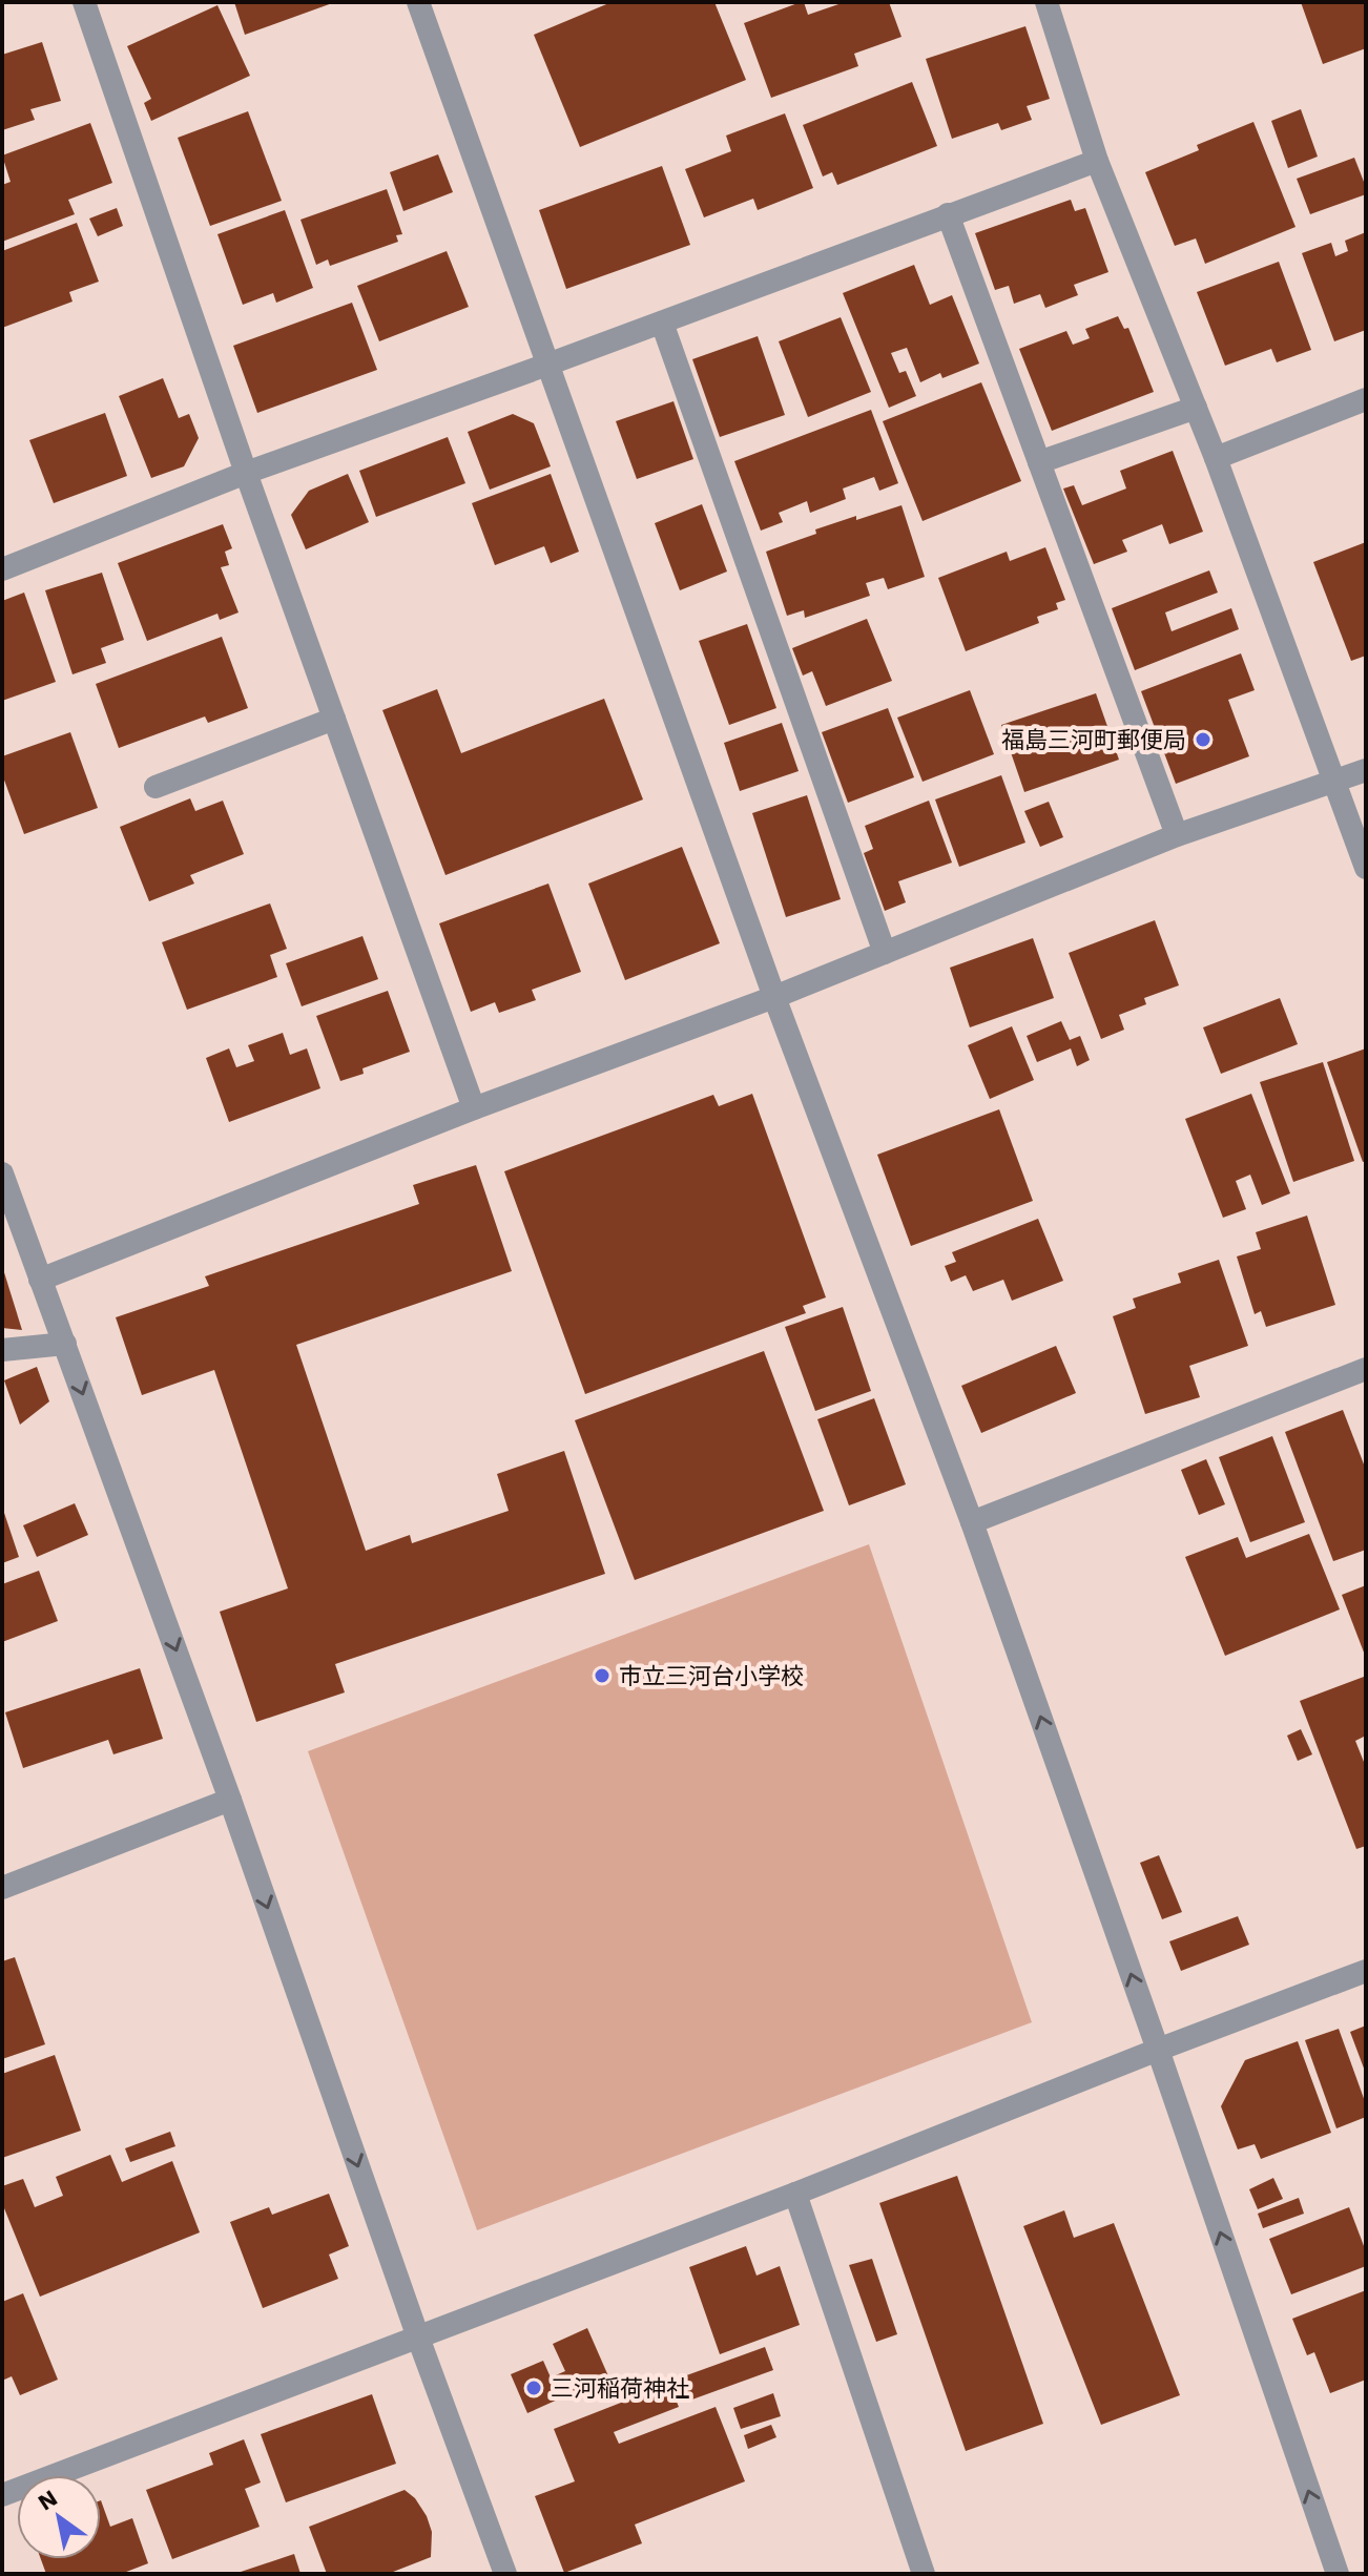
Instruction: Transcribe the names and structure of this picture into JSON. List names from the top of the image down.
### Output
{
  "places": ["福島三河町郵便局", "市立三河台小学校", "三河稲荷神社"],
  "north": "top left"
}
